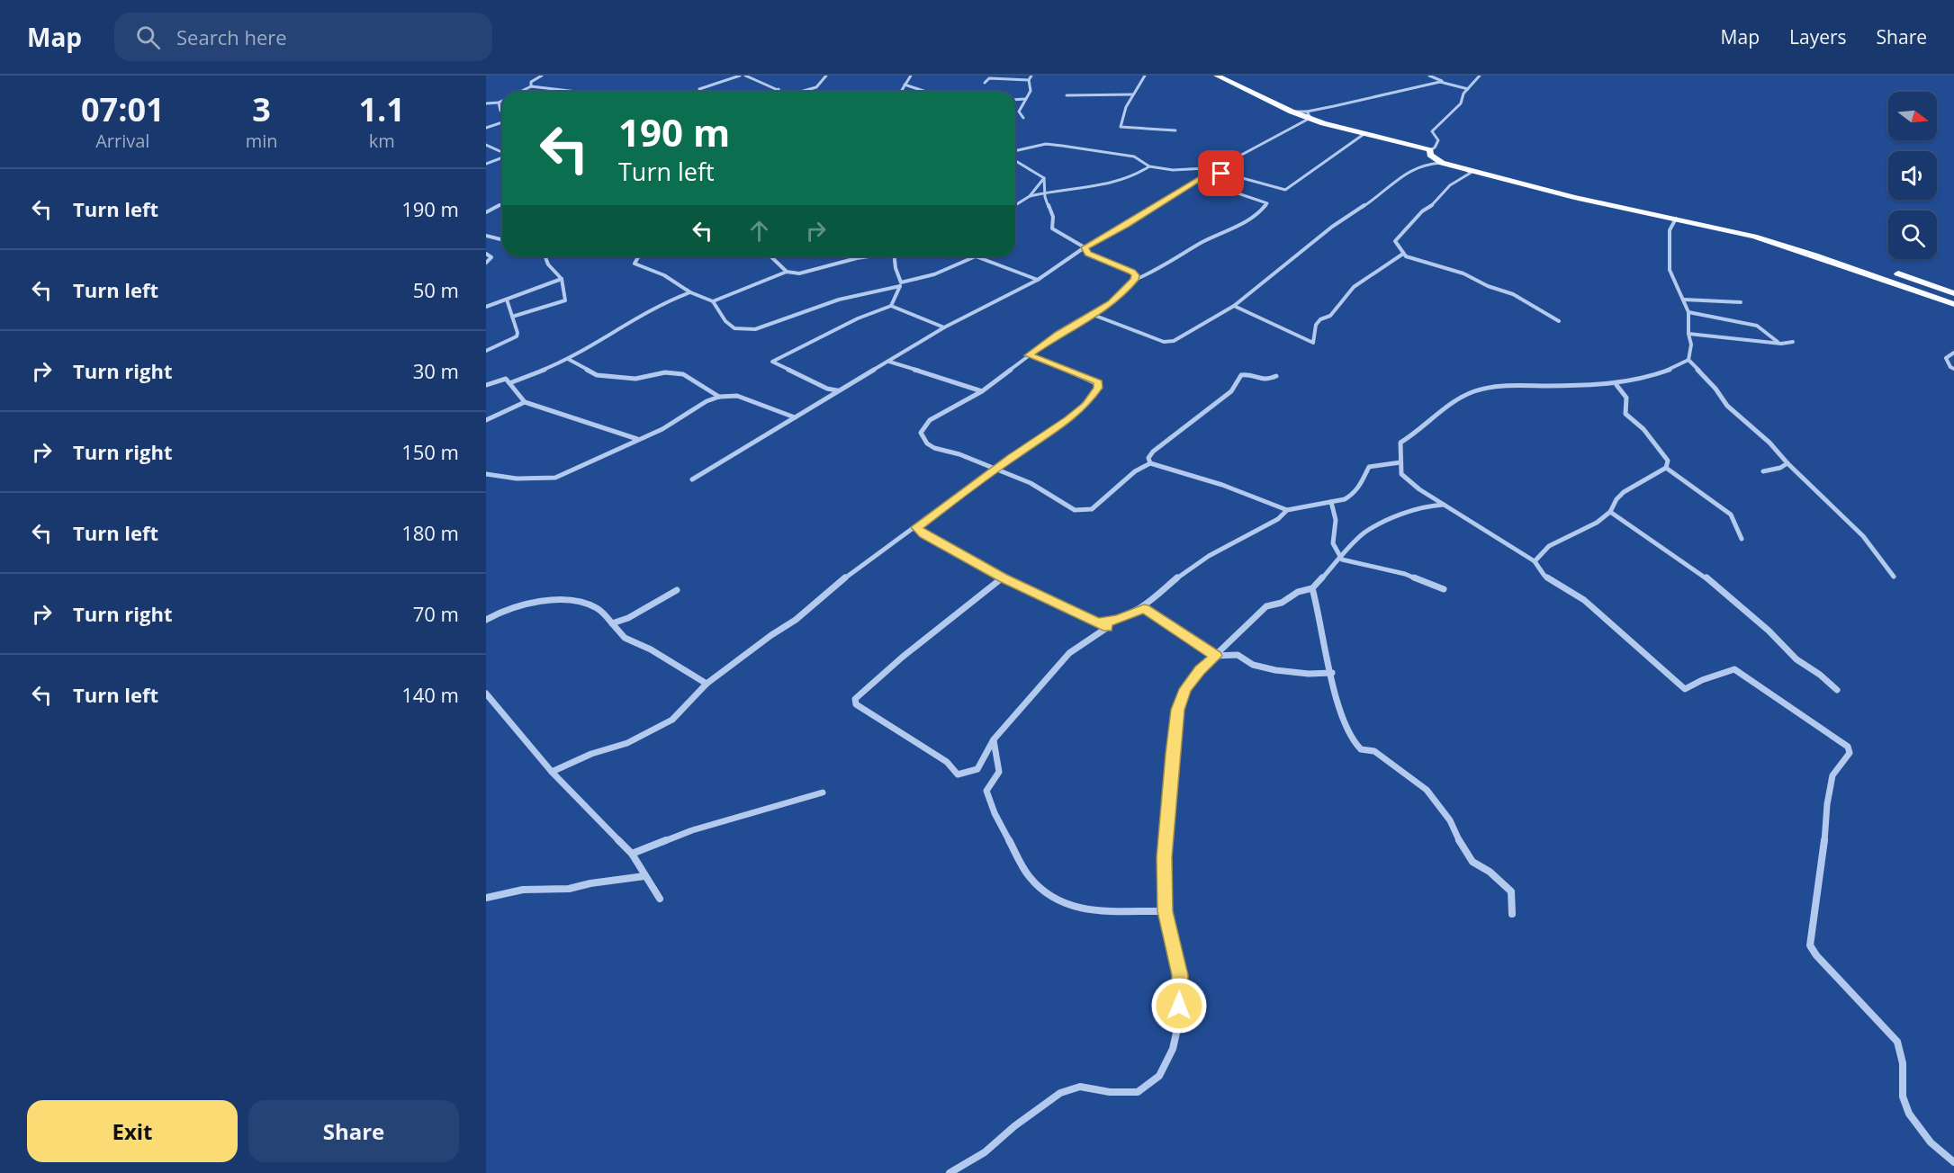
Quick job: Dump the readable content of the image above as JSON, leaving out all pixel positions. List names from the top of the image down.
{
  "north": "right",
  "page": {
    "header": "Map",
    "search": "Search here",
    "nav": ["Map", "Layers", "Share"],
    "eta": [
      "07:01",
      "Arrival",
      "3",
      "min",
      "1.1",
      "km"
    ],
    "turn": ["190 m", "Turn left"],
    "list": [
      {
        "name": "Turn left",
        "value": "190 m"
      },
      {
        "name": "Turn left",
        "value": "50 m"
      },
      {
        "name": "Turn right",
        "value": "30 m"
      },
      {
        "name": "Turn right",
        "value": "150 m"
      },
      {
        "name": "Turn left",
        "value": "180 m"
      },
      {
        "name": "Turn right",
        "value": "70 m"
      },
      {
        "name": "Turn left",
        "value": "140 m"
      }
    ],
    "buttons": ["Exit", "Share"]
  }
}
